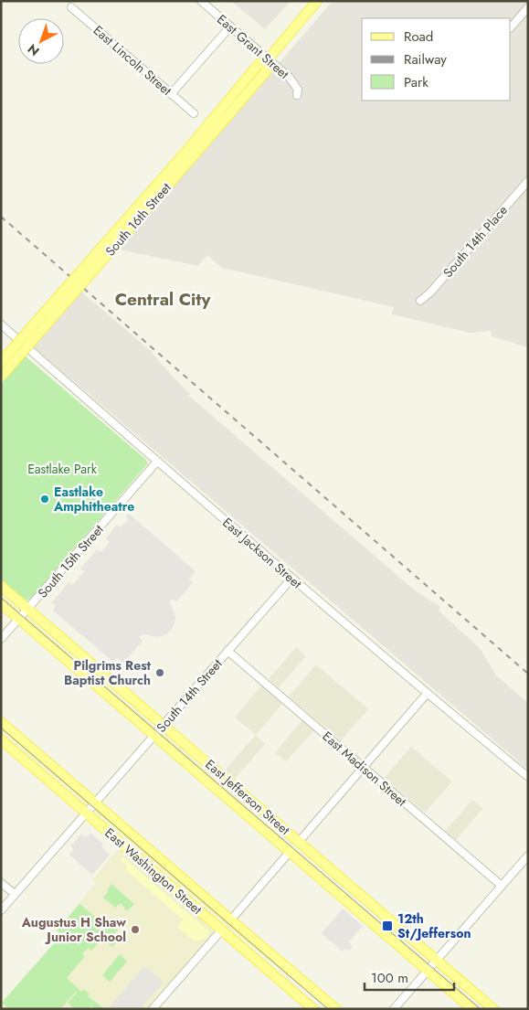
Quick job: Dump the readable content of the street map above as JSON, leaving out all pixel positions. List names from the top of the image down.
{
  "streets": {
    "main road": ["South 16th Street", "East Jefferson Street", "East Washington Street"],
    "street": [
      "East Grant Street",
      "East Lincoln Street",
      "South 14th Place",
      "East Jackson Street",
      "South 15th Street",
      "South 14th Street",
      "East Madison Street"
    ]
  },
  "crossings": [
    ["East Grant Street", "South 16th Street"],
    ["East Jackson Street", "South 15th Street"],
    ["East Jackson Street", "South 14th Street"],
    ["South 15th Street", "East Jefferson Street"],
    ["South 14th Street", "East Madison Street"],
    ["South 14th Street", "East Jefferson Street"],
    ["South 14th Street", "East Washington Street"]
  ],
  "districts": ["Central City"],
  "parks": ["Eastlake Park"],
  "places": {
    "other": ["Eastlake Amphitheatre", "Pilgrims Rest Baptist Church", "Augustus H Shaw Junior School"],
    "transit": ["12th St/Jefferson"]
  },
  "legend": ["Road", "Railway", "Park"],
  "scale_bar": "100 m",
  "north": "bottom left"
}
